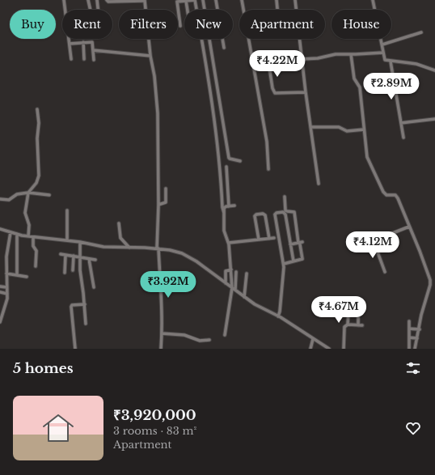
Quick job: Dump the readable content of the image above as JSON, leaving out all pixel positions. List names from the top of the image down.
{
  "page": {
    "chip": [
      "Buy",
      "Rent",
      "Filters",
      "New",
      "Apartment",
      "House"
    ],
    "price": [
      "₹4.22M",
      "₹2.89M",
      "₹4.12M",
      "₹3.92M",
      "₹4.67M"
    ],
    "heading": "5 homes",
    "list": [
      {
        "name": "₹3,920,000",
        "note": "3 rooms · 83 m² · Apartment"
      }
    ]
  }
}
